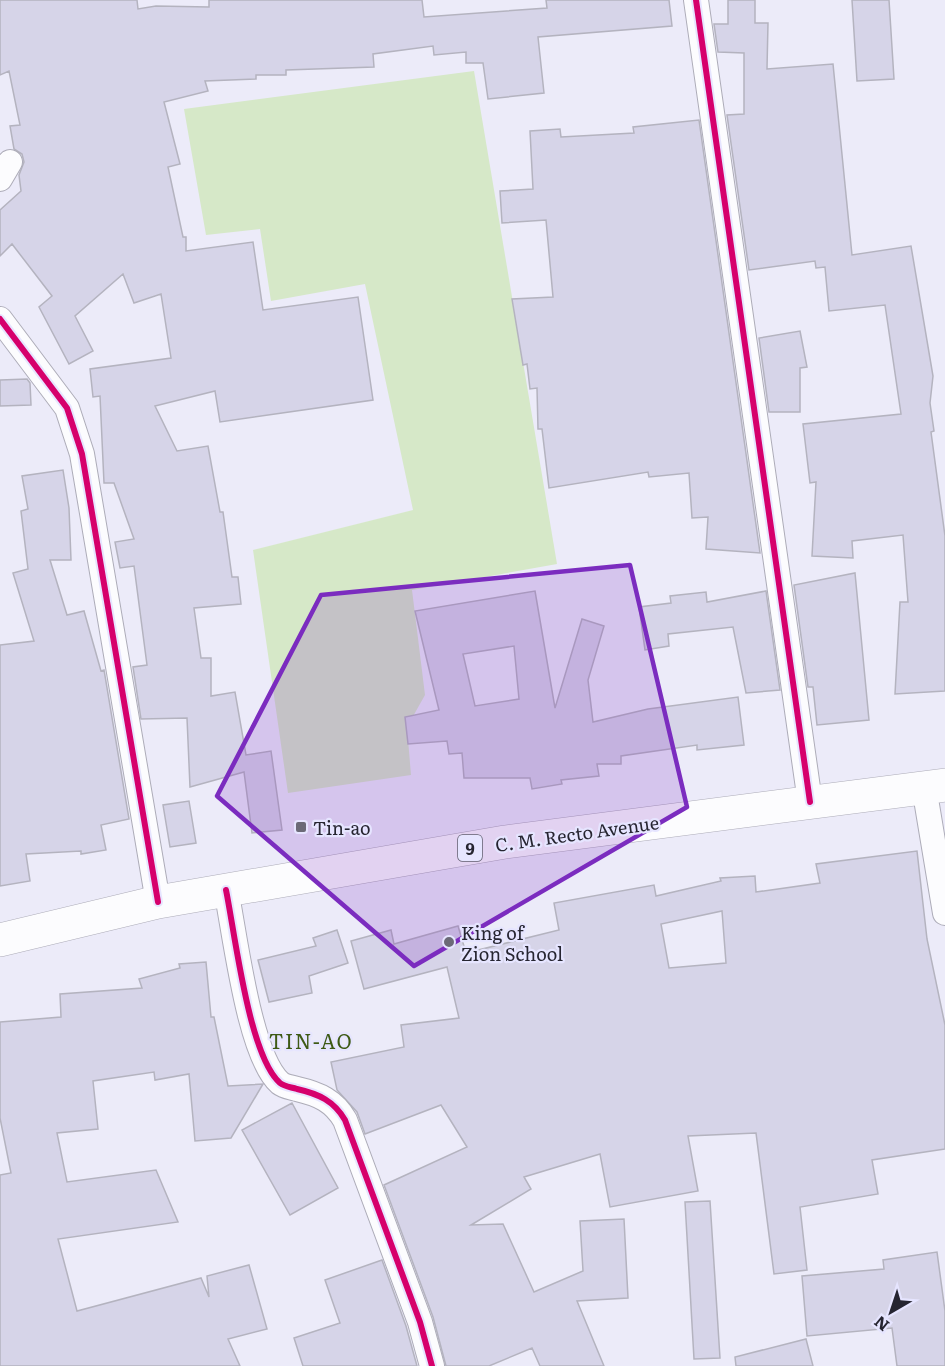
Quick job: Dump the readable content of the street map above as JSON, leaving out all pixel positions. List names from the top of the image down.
{
  "streets": {
    "highway": ["C. M. Recto Avenue", "9"]
  },
  "districts": ["TIN-AO"],
  "places": {
    "transit": ["Tin-ao"],
    "other": ["King of Zion School"]
  },
  "north": "bottom left"
}
